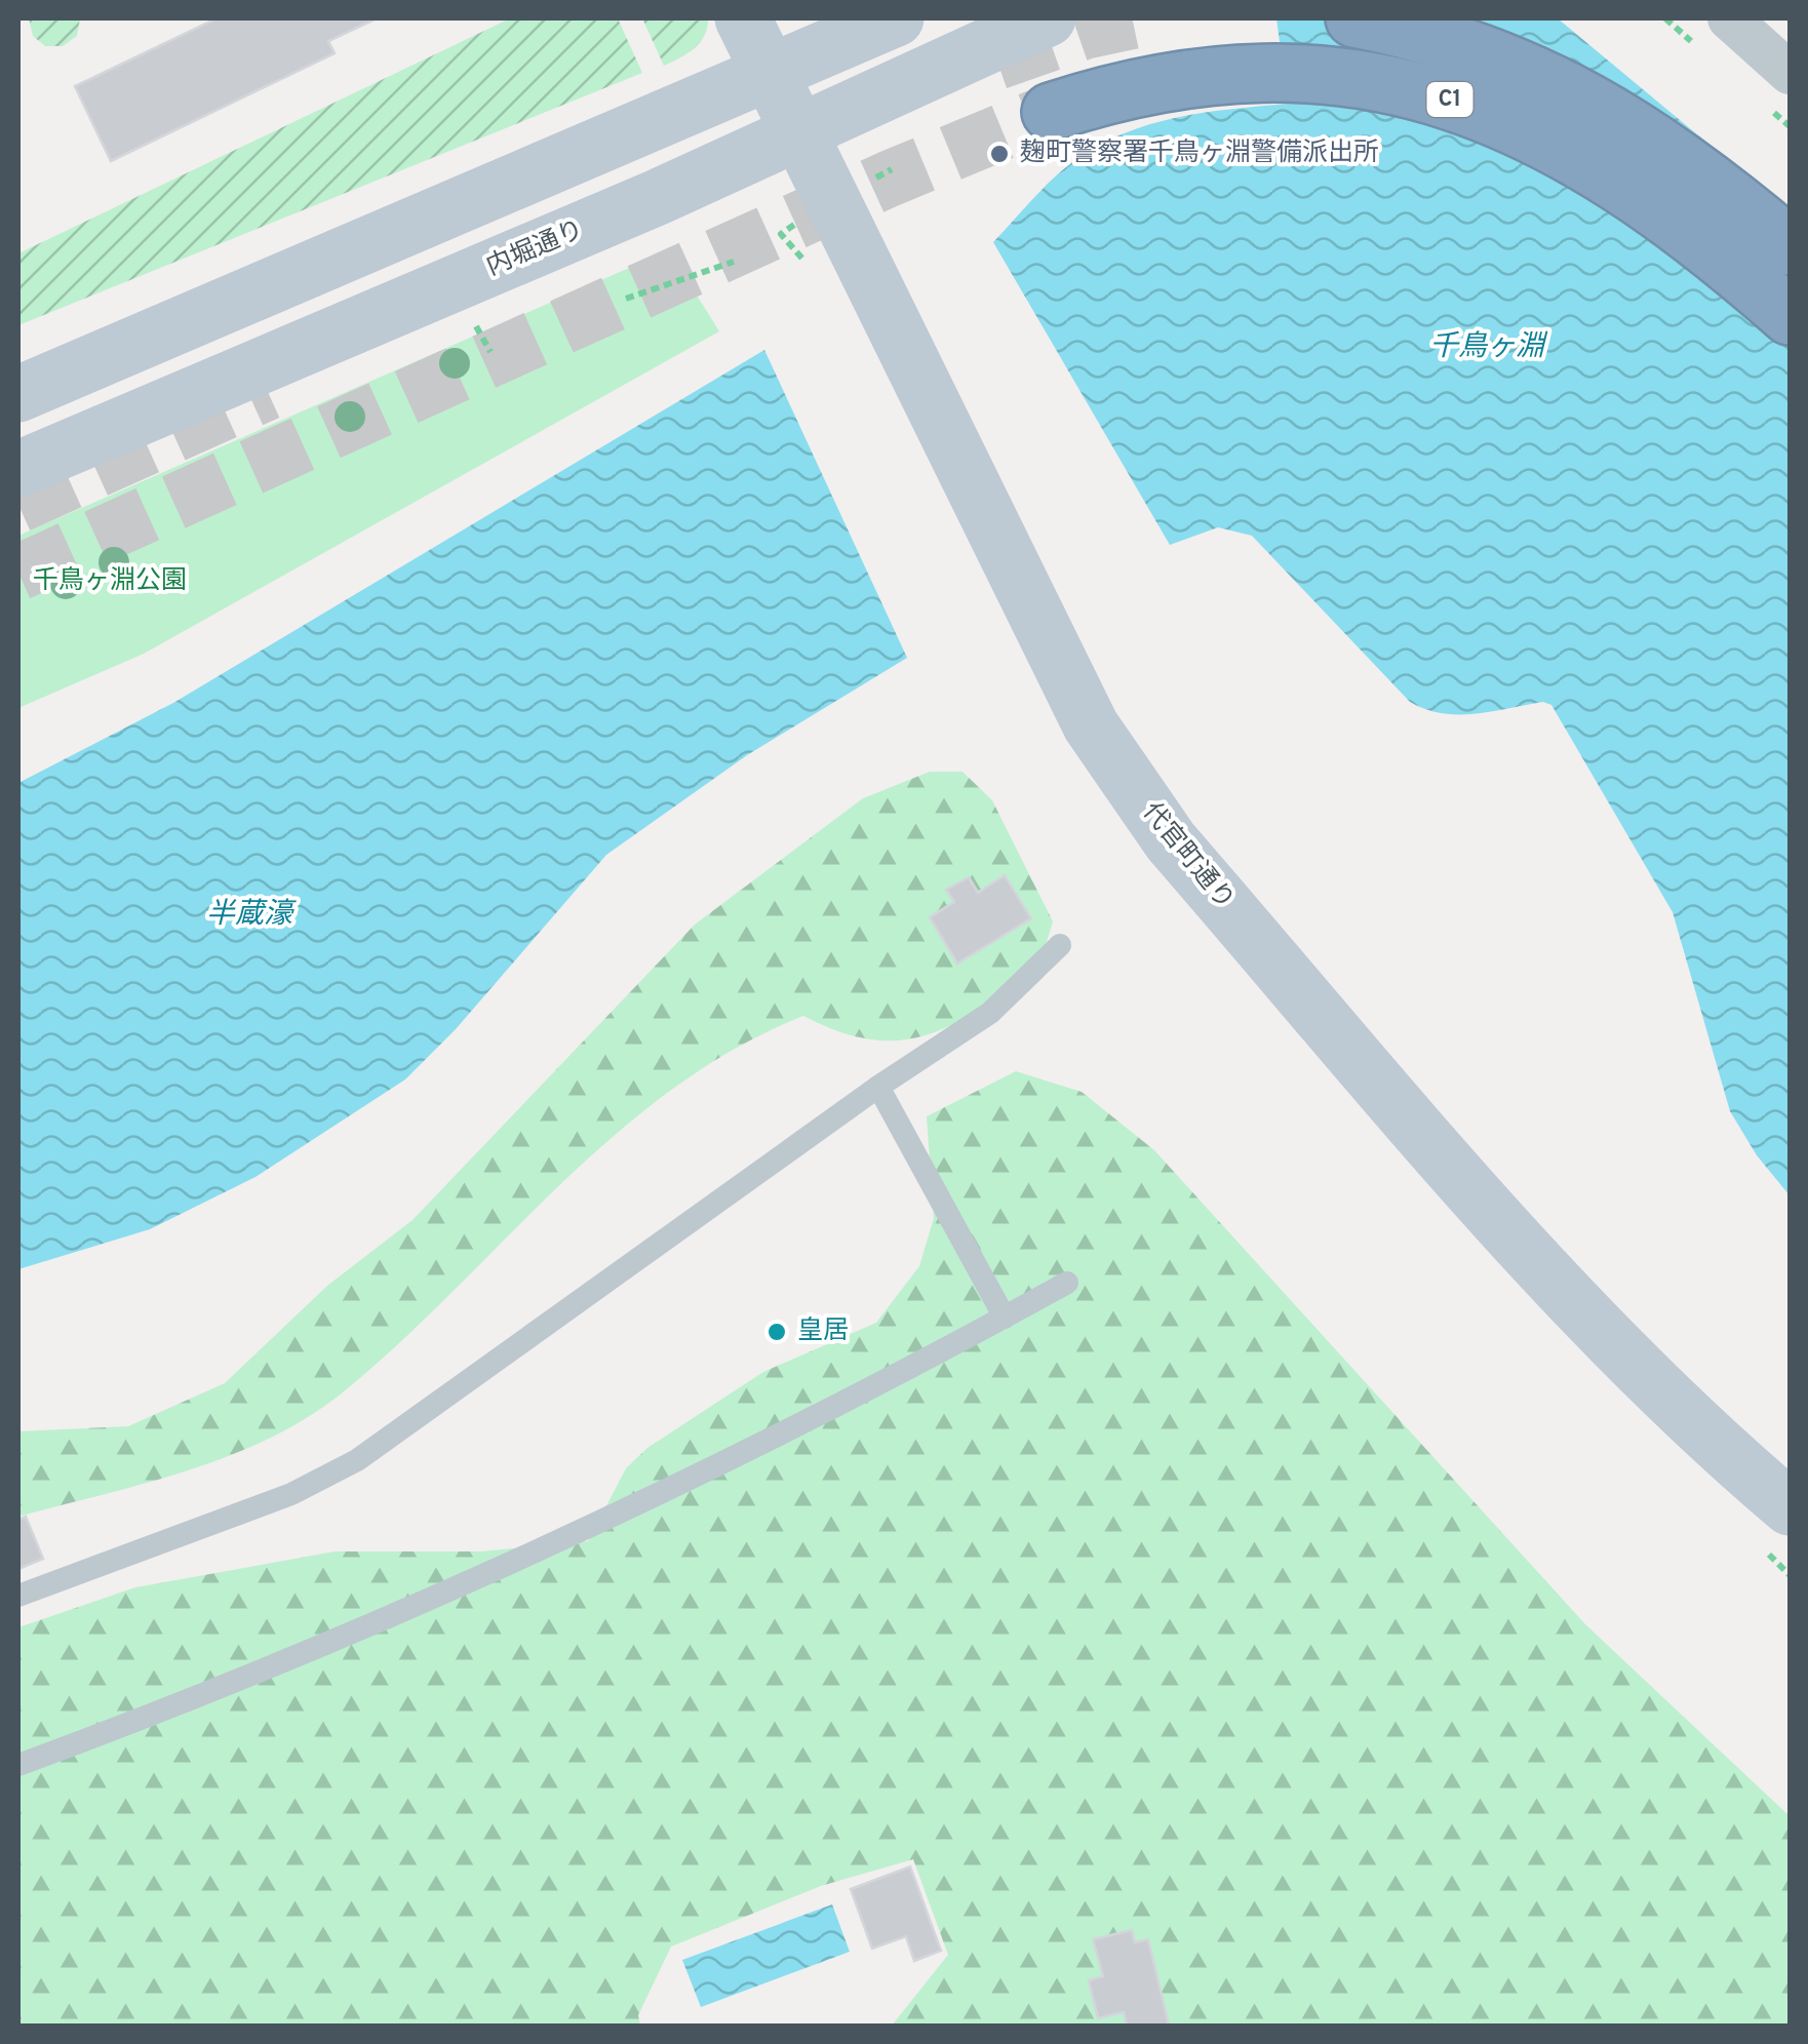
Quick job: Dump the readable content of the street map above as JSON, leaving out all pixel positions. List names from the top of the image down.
{
  "streets": {
    "highway": ["C1"],
    "main road": ["内堀通り", "代官町通り"]
  },
  "crossings": [
    ["内堀通り", "代官町通り"]
  ],
  "water": ["千鳥ヶ淵", "半蔵濠"],
  "parks": ["千鳥ヶ淵公園"],
  "places": ["麹町警察署千鳥ヶ淵警備派出所", "皇居"]
}
